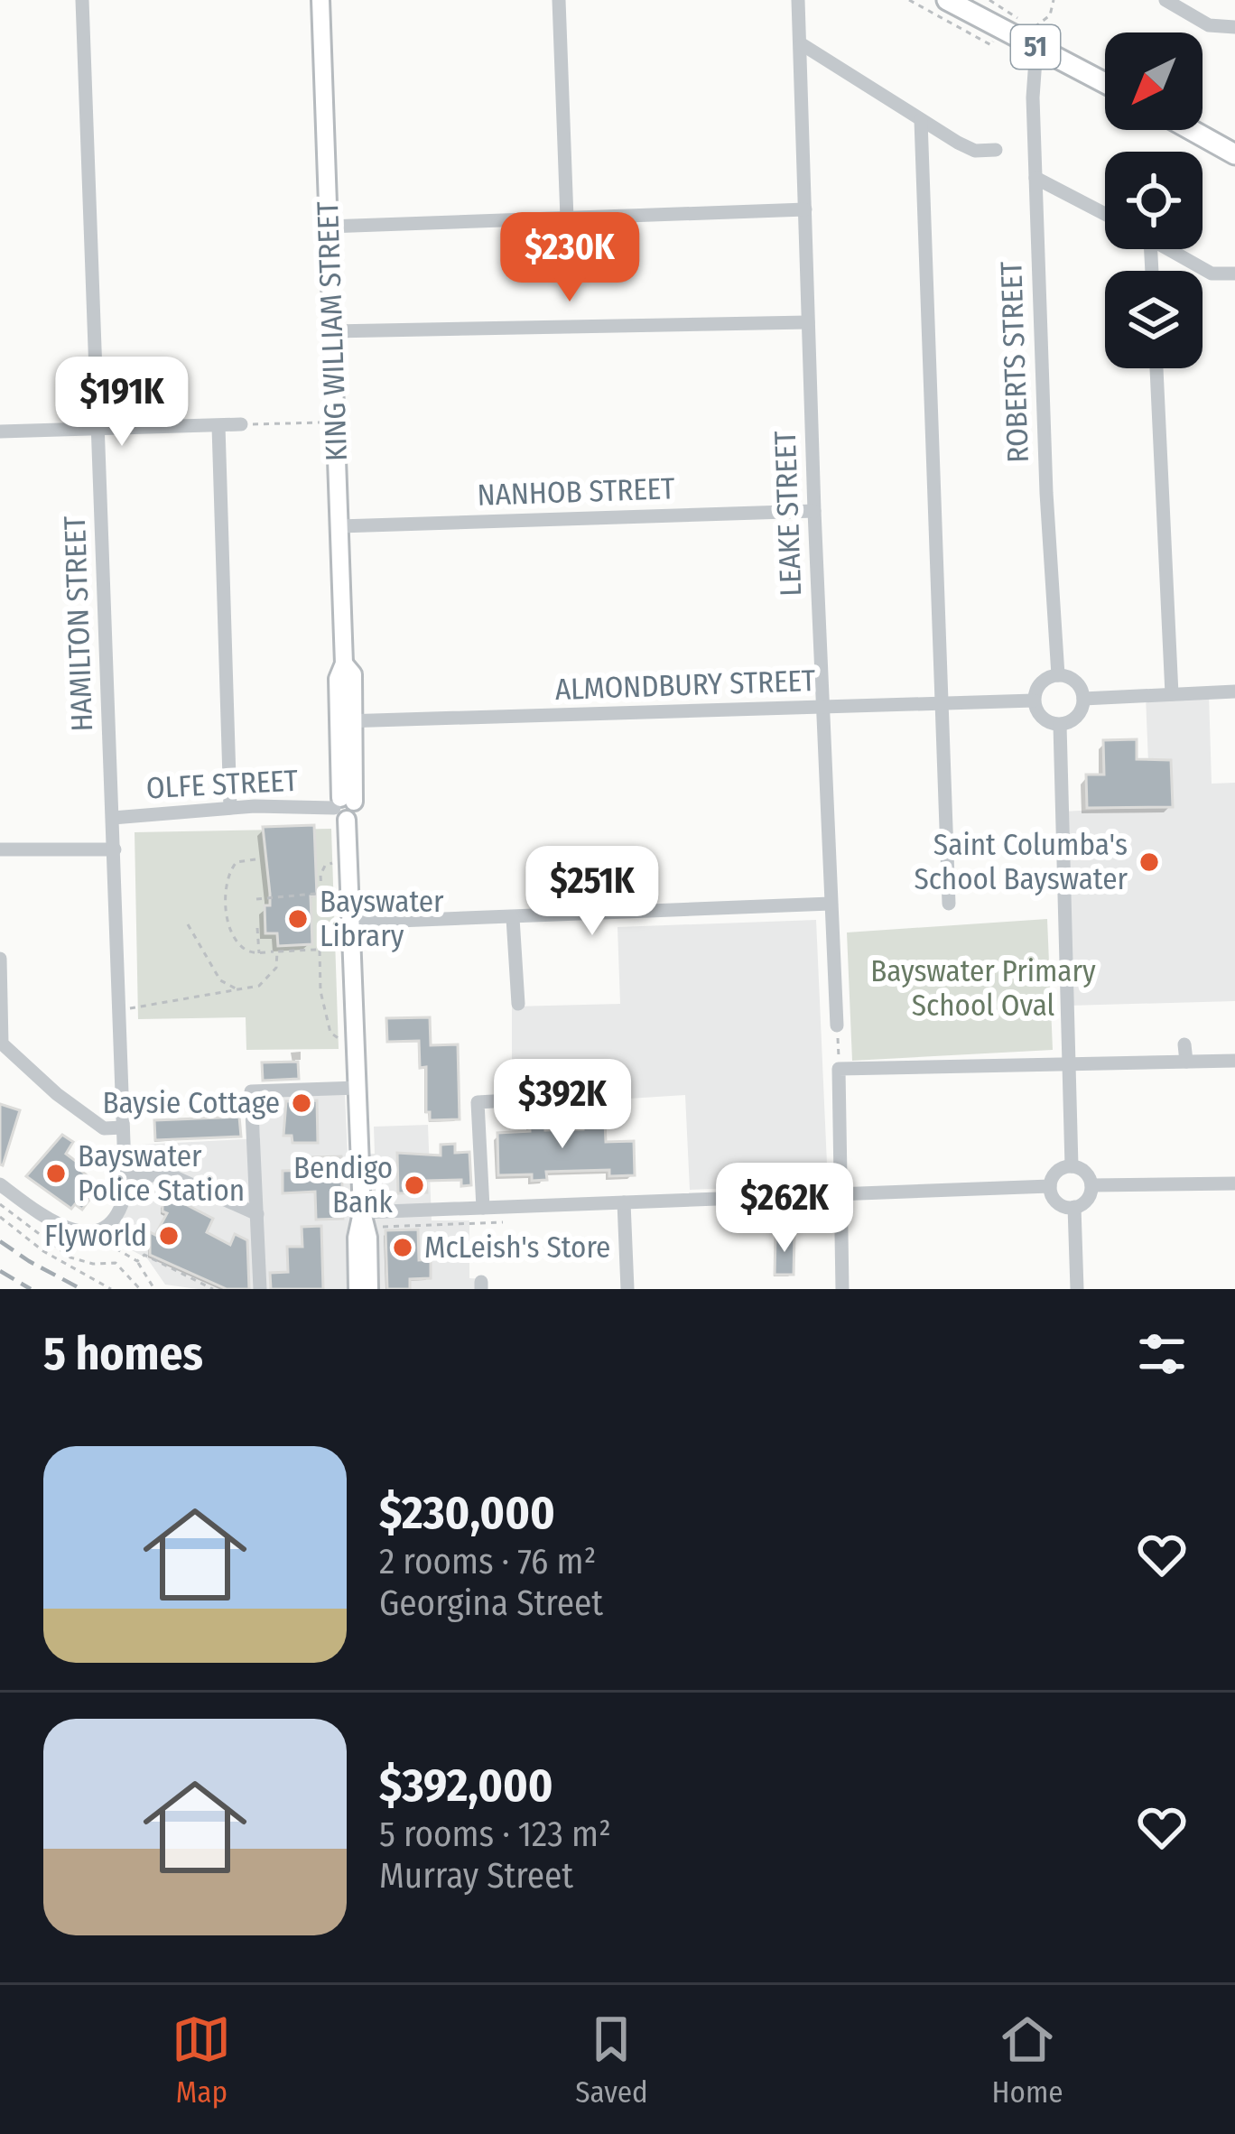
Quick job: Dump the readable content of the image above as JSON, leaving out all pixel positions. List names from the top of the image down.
{
  "streets": {
    "highway": ["51"],
    "main road": ["KING WILLIAM STREET"],
    "street": [
      "ROBERTS STREET",
      "NANHOB STREET",
      "LEAKE STREET",
      "HAMILTON STREET",
      "ALMONDBURY STREET",
      "OLFE STREET"
    ]
  },
  "crossings": [
    ["51", "ROBERTS STREET"],
    ["KING WILLIAM STREET", "NANHOB STREET"],
    ["KING WILLIAM STREET", "ALMONDBURY STREET"],
    ["KING WILLIAM STREET", "OLFE STREET"],
    ["ROBERTS STREET", "ALMONDBURY STREET"],
    ["NANHOB STREET", "LEAKE STREET"],
    ["LEAKE STREET", "ALMONDBURY STREET"],
    ["HAMILTON STREET", "OLFE STREET"]
  ],
  "parks": ["Bayswater Primary School Oval"],
  "places": [
    "Saint Columba's School Bayswater",
    "Bayswater Library",
    "Baysie Cottage",
    "Bayswater Police Station",
    "Bendigo Bank",
    "Flyworld",
    "McLeish's Store"
  ],
  "north": "bottom left",
  "page": {
    "price": [
      "$230K",
      "$191K",
      "$251K",
      "$392K",
      "$262K"
    ],
    "heading": "5 homes",
    "list": [
      {
        "name": "$230,000",
        "note": "2 rooms · 76 m² · Georgina Street"
      },
      {
        "name": "$392,000",
        "note": "5 rooms · 123 m² · Murray Street"
      }
    ],
    "tabs": ["Map", "Saved", "Home"]
  }
}
